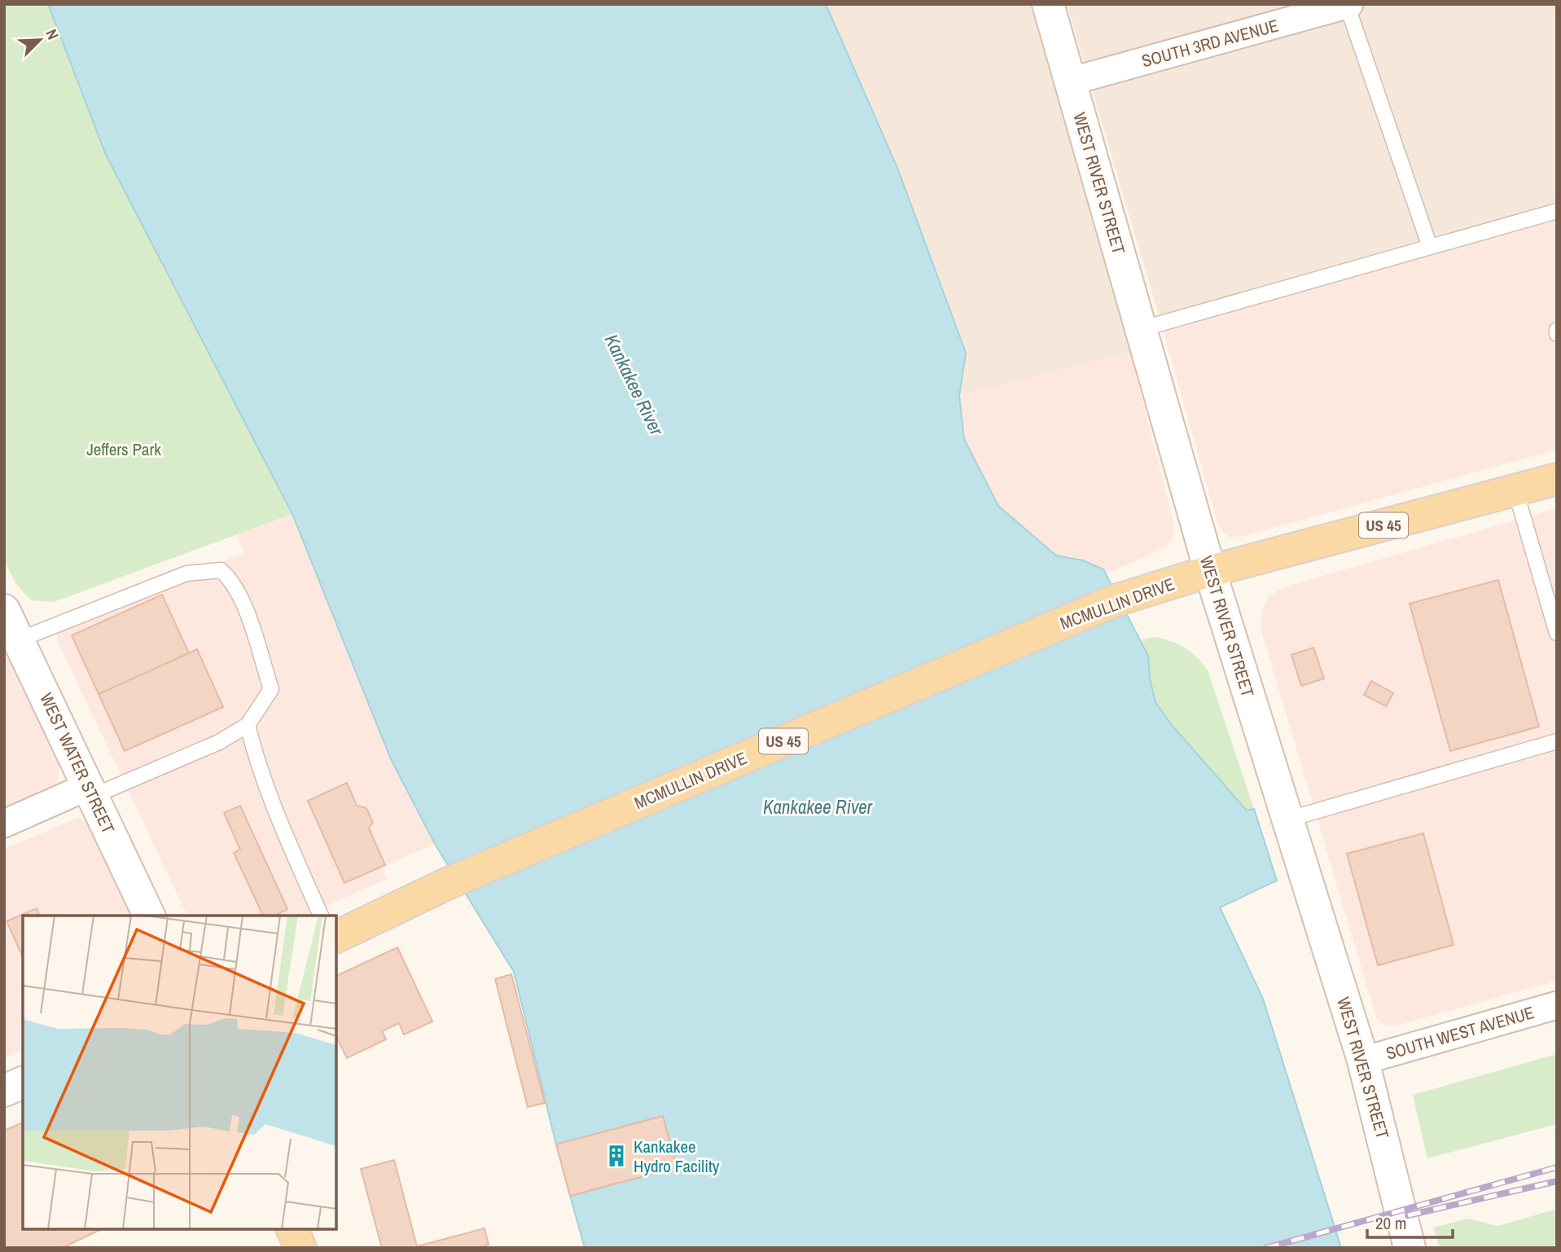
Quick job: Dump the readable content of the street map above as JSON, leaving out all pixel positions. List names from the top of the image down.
{
  "streets": {
    "main road": [
      "WEST RIVER STREET",
      "US 45",
      "MCMULLIN DRIVE",
      "WEST WATER STREET"
    ],
    "street": ["SOUTH 3RD AVENUE", "SOUTH WEST AVENUE"]
  },
  "crossings": [
    ["SOUTH 3RD AVENUE", "WEST RIVER STREET"],
    ["WEST RIVER STREET", "US 45"],
    ["WEST RIVER STREET", "MCMULLIN DRIVE"],
    ["WEST RIVER STREET", "SOUTH WEST AVENUE"],
    ["US 45", "MCMULLIN DRIVE"]
  ],
  "water": ["Kankakee River"],
  "parks": ["Jeffers Park"],
  "places": {
    "building": ["Kankakee Hydro Facility"]
  },
  "scale_bar": "20 m",
  "north": "top right"
}
